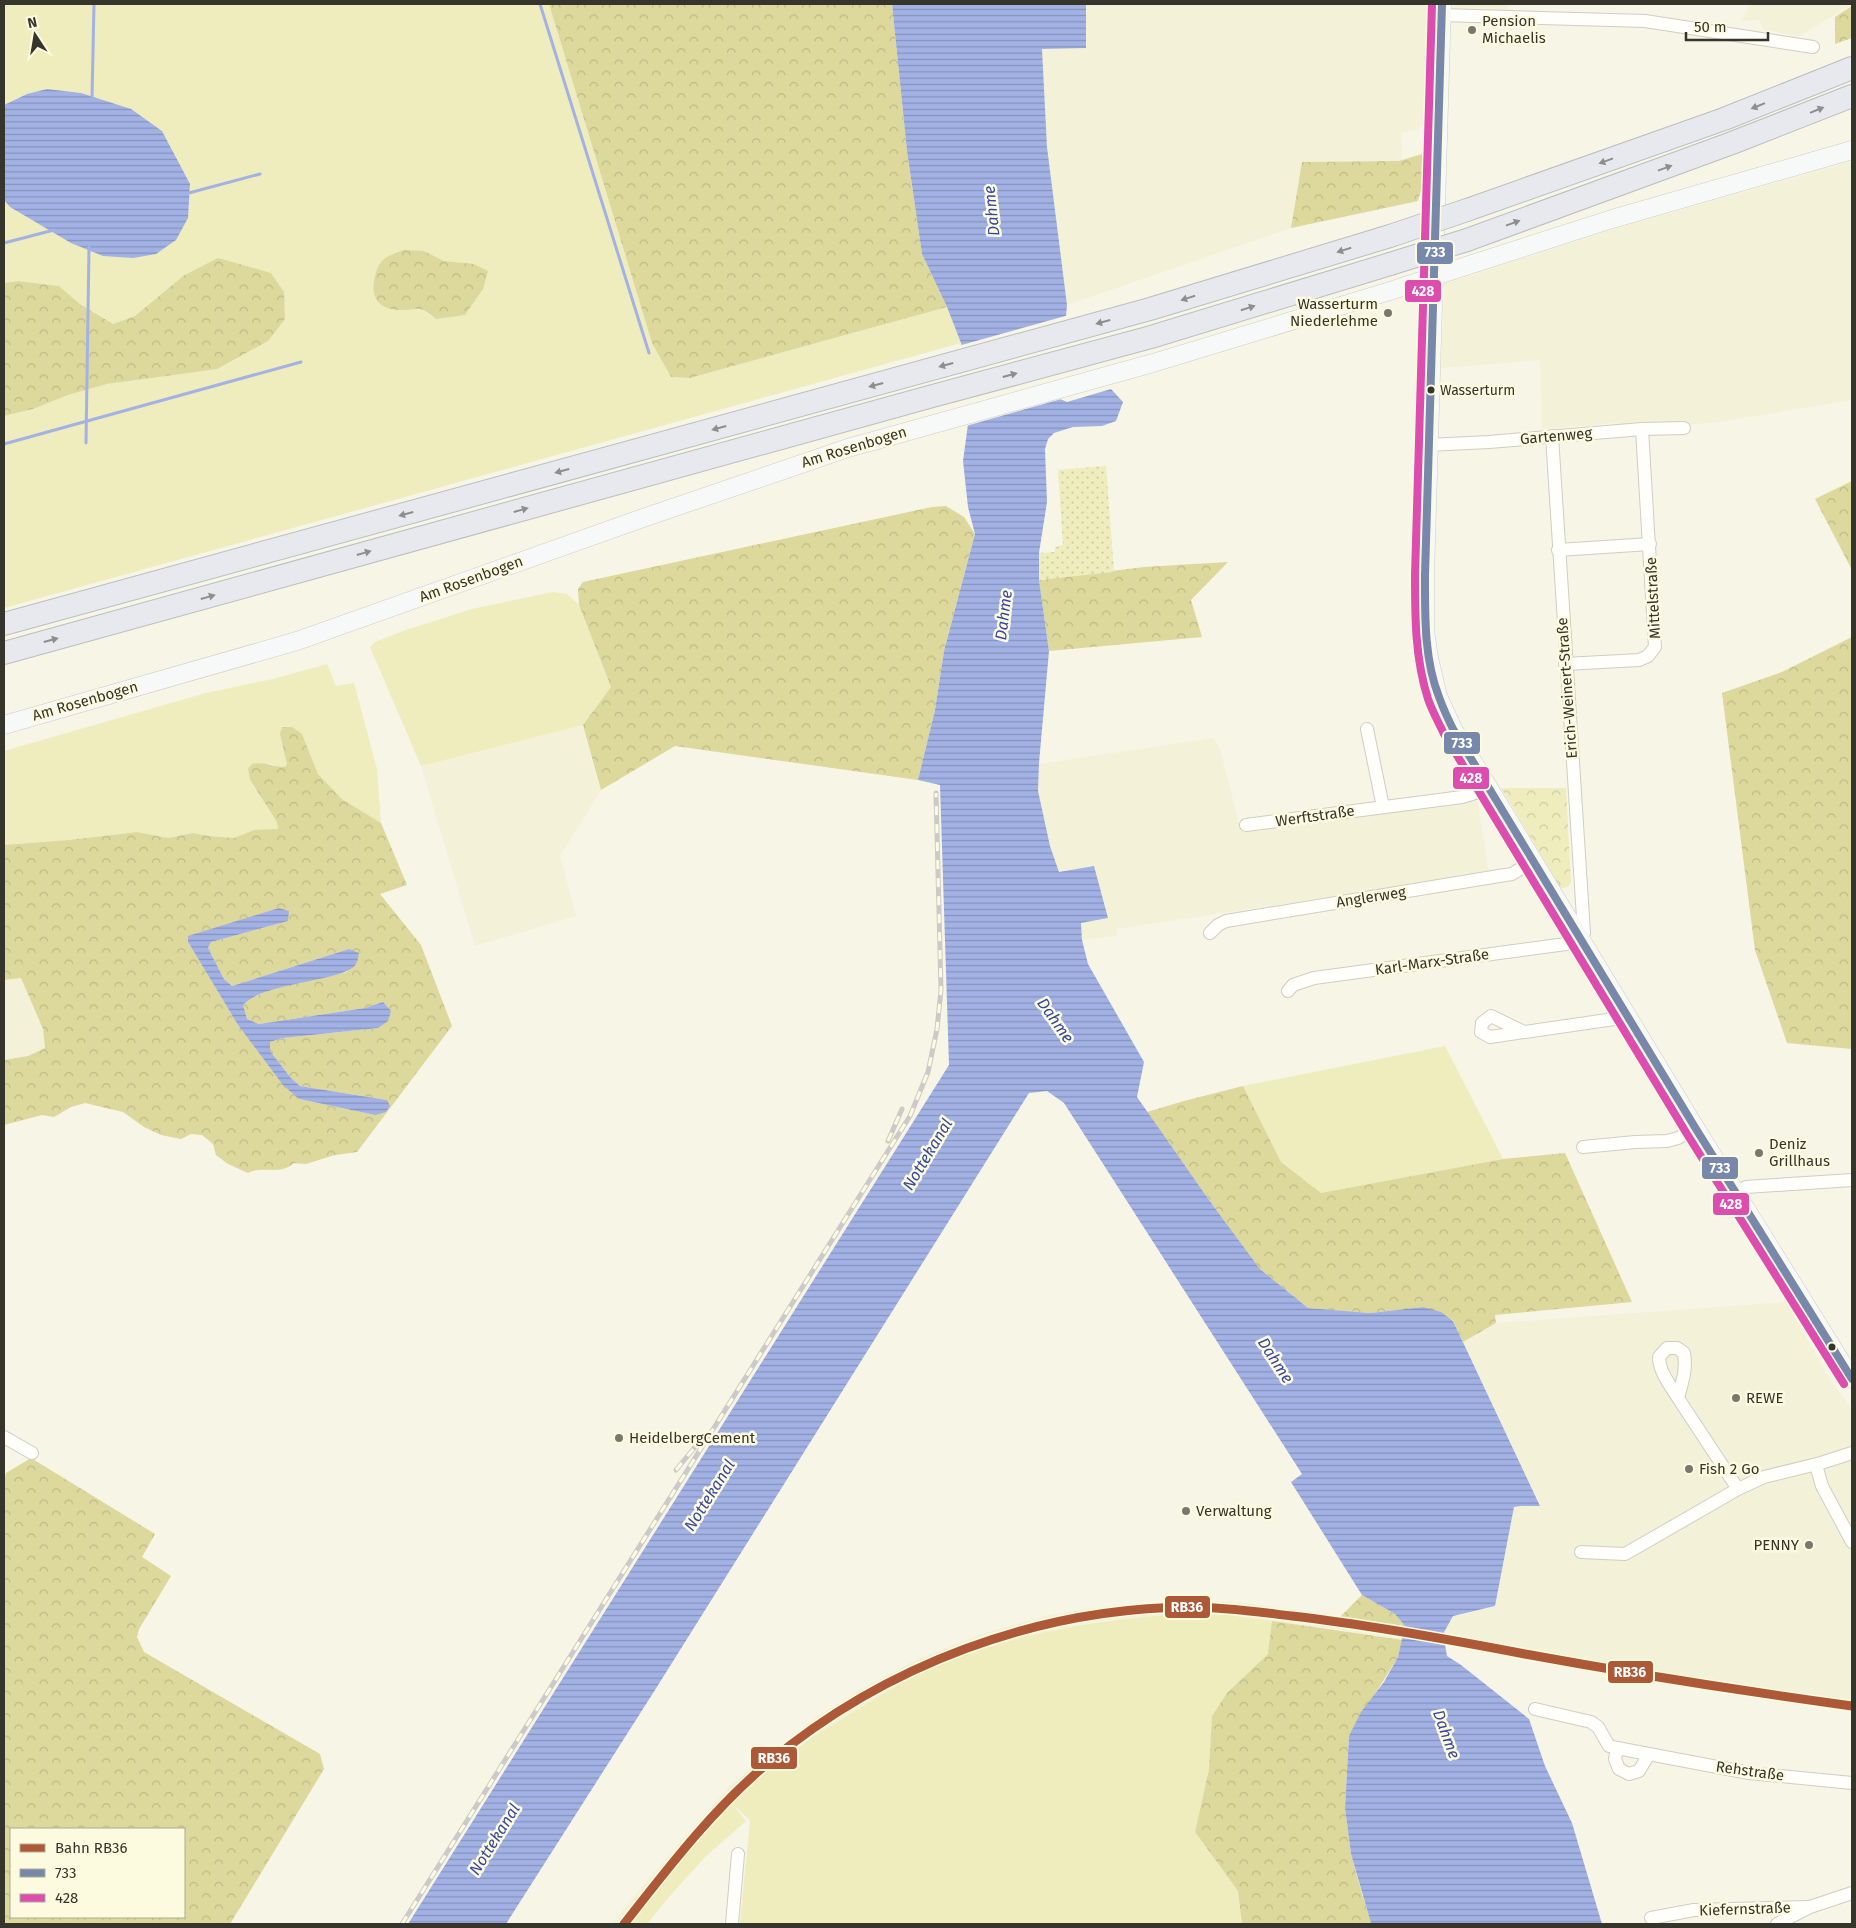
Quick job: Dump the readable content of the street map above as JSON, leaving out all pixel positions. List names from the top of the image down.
{
  "streets": {
    "main road": ["Am Rosenbogen"],
    "street": [
      "Gartenweg",
      "Mittelstraße",
      "Erich-Weinert-Straße",
      "Werftstraße",
      "Anglerweg",
      "Karl-Marx-Straße",
      "Rehstraße",
      "Kiefernstraße"
    ]
  },
  "crossings": [
    ["Gartenweg", "Mittelstraße"],
    ["Gartenweg", "Erich-Weinert-Straße"],
    ["Mittelstraße", "Erich-Weinert-Straße"],
    ["Erich-Weinert-Straße", "Karl-Marx-Straße"]
  ],
  "water": ["Dahme", "Nottekanal"],
  "places": [
    "Pension Michaelis",
    "Wasserturm Niederlehme",
    "Wasserturm",
    "Deniz Grillhaus",
    "REWE",
    "HeidelbergCement",
    "Fish 2 Go",
    "Verwaltung",
    "PENNY"
  ],
  "lines": ["transit line 733", "transit line 428", "rail line RB36"],
  "legend": ["Bahn RB36", "733", "428"],
  "scale_bar": "50 m",
  "north": "top"
}
